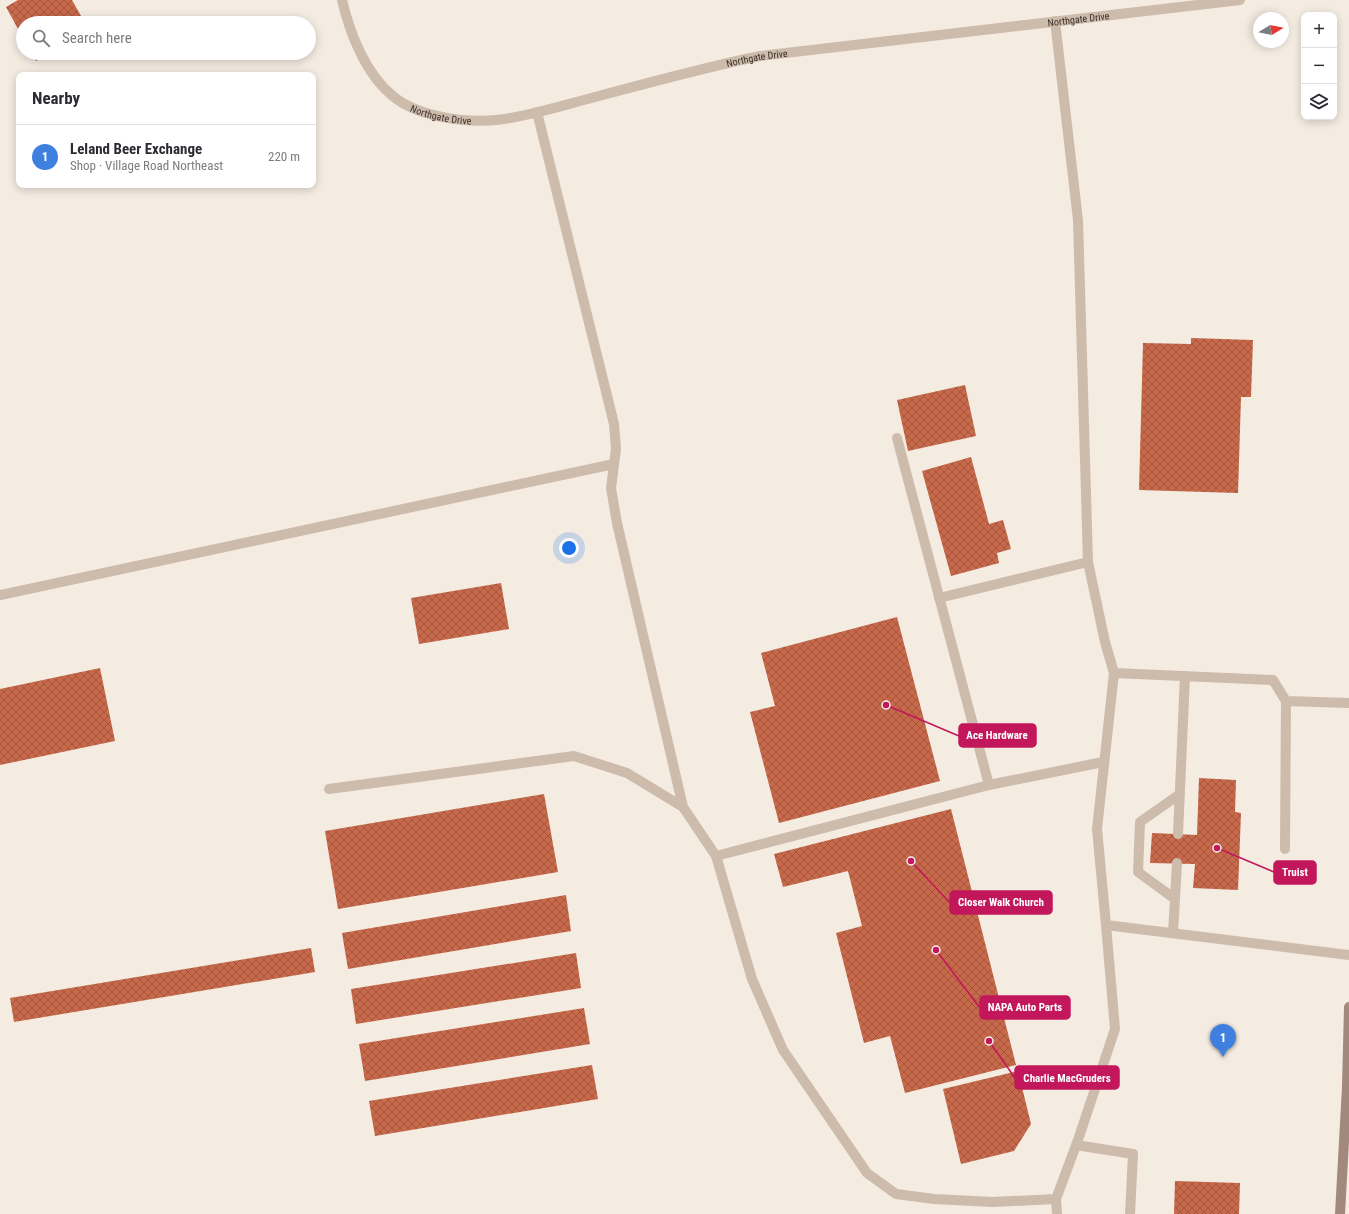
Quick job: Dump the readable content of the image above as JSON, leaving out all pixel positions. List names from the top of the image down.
{
  "streets": {
    "street": ["Northgate Drive"]
  },
  "places": [
    "Ace Hardware",
    "Truist",
    "Closer Walk Church",
    "NAPA Auto Parts",
    "Charlie MacGruders"
  ],
  "north": "right",
  "page": {
    "map_buttons": ["+", "−"],
    "search": "Search here",
    "heading": "Nearby",
    "list": [
      {
        "mark": "1",
        "name": "Leland Beer Exchange",
        "note": "Shop · Village Road Northeast",
        "value": "220 m"
      }
    ],
    "pins": "1"
  }
}
